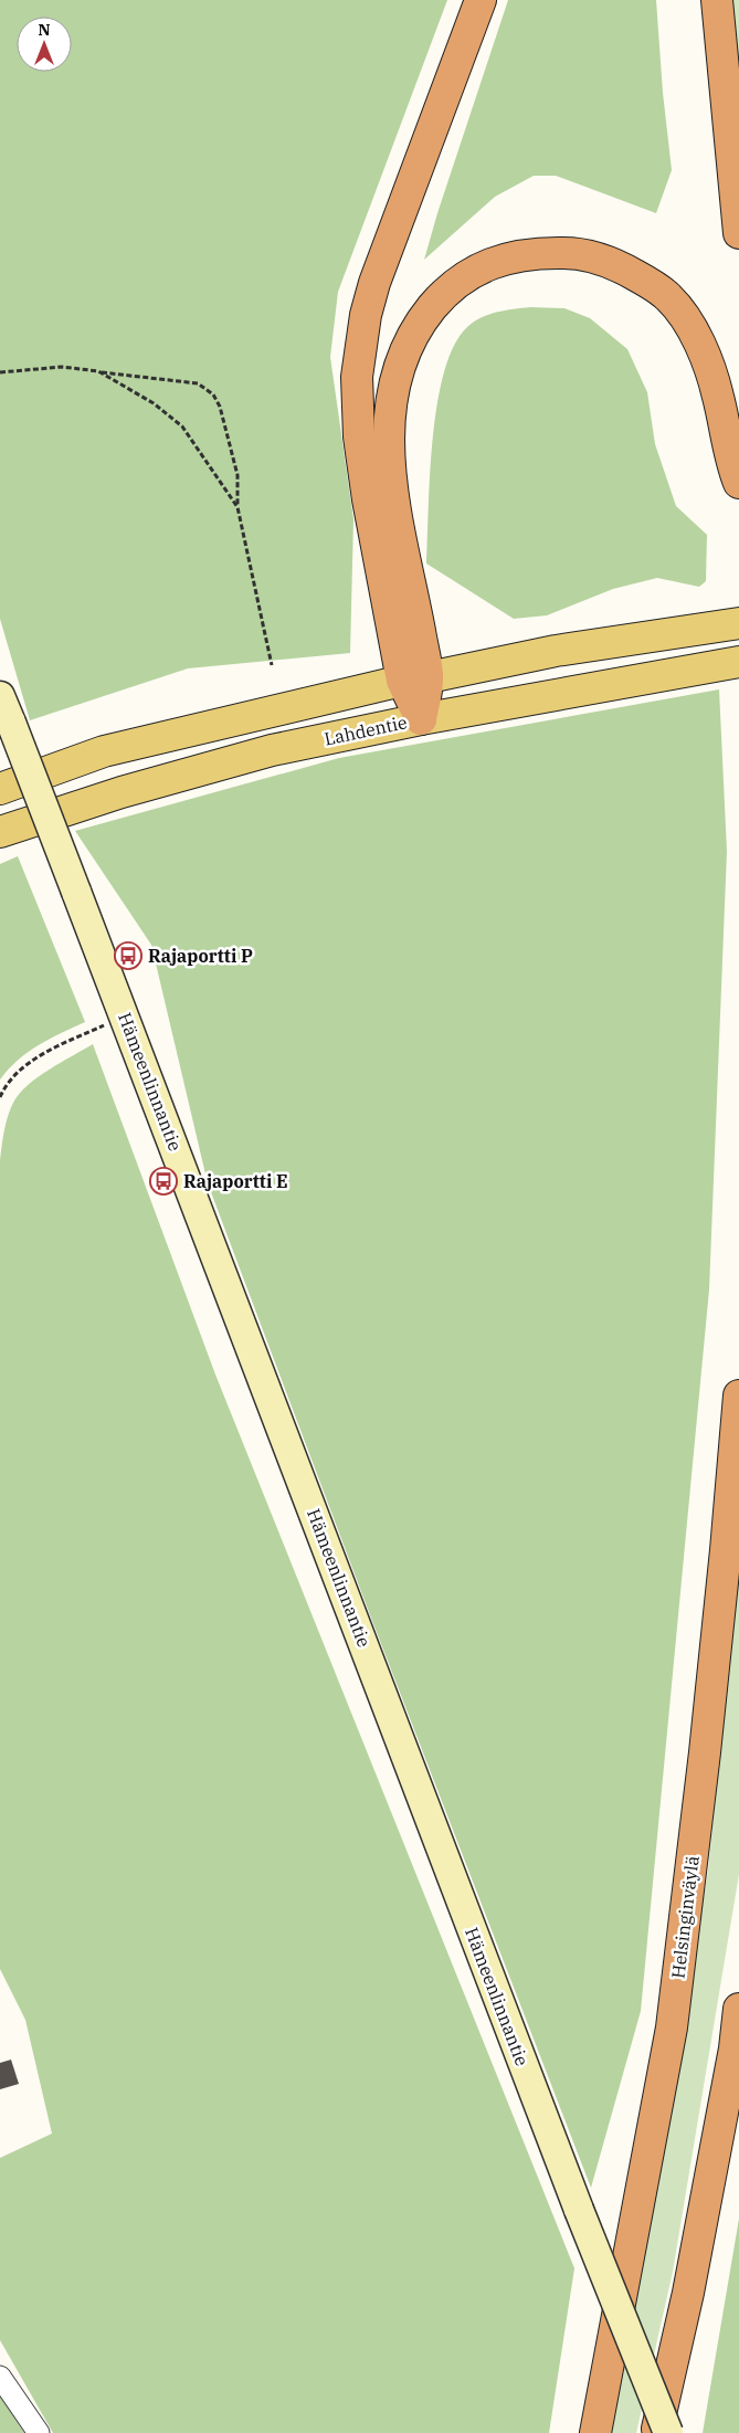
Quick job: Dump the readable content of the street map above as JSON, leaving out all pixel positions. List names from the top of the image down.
{
  "streets": {
    "highway": ["Helsinginväylä"],
    "main road": ["Lahdentie", "Hämeenlinnantie"]
  },
  "places": {
    "bus stop": ["Rajaportti P", "Rajaportti E"]
  },
  "north": "top"
}
